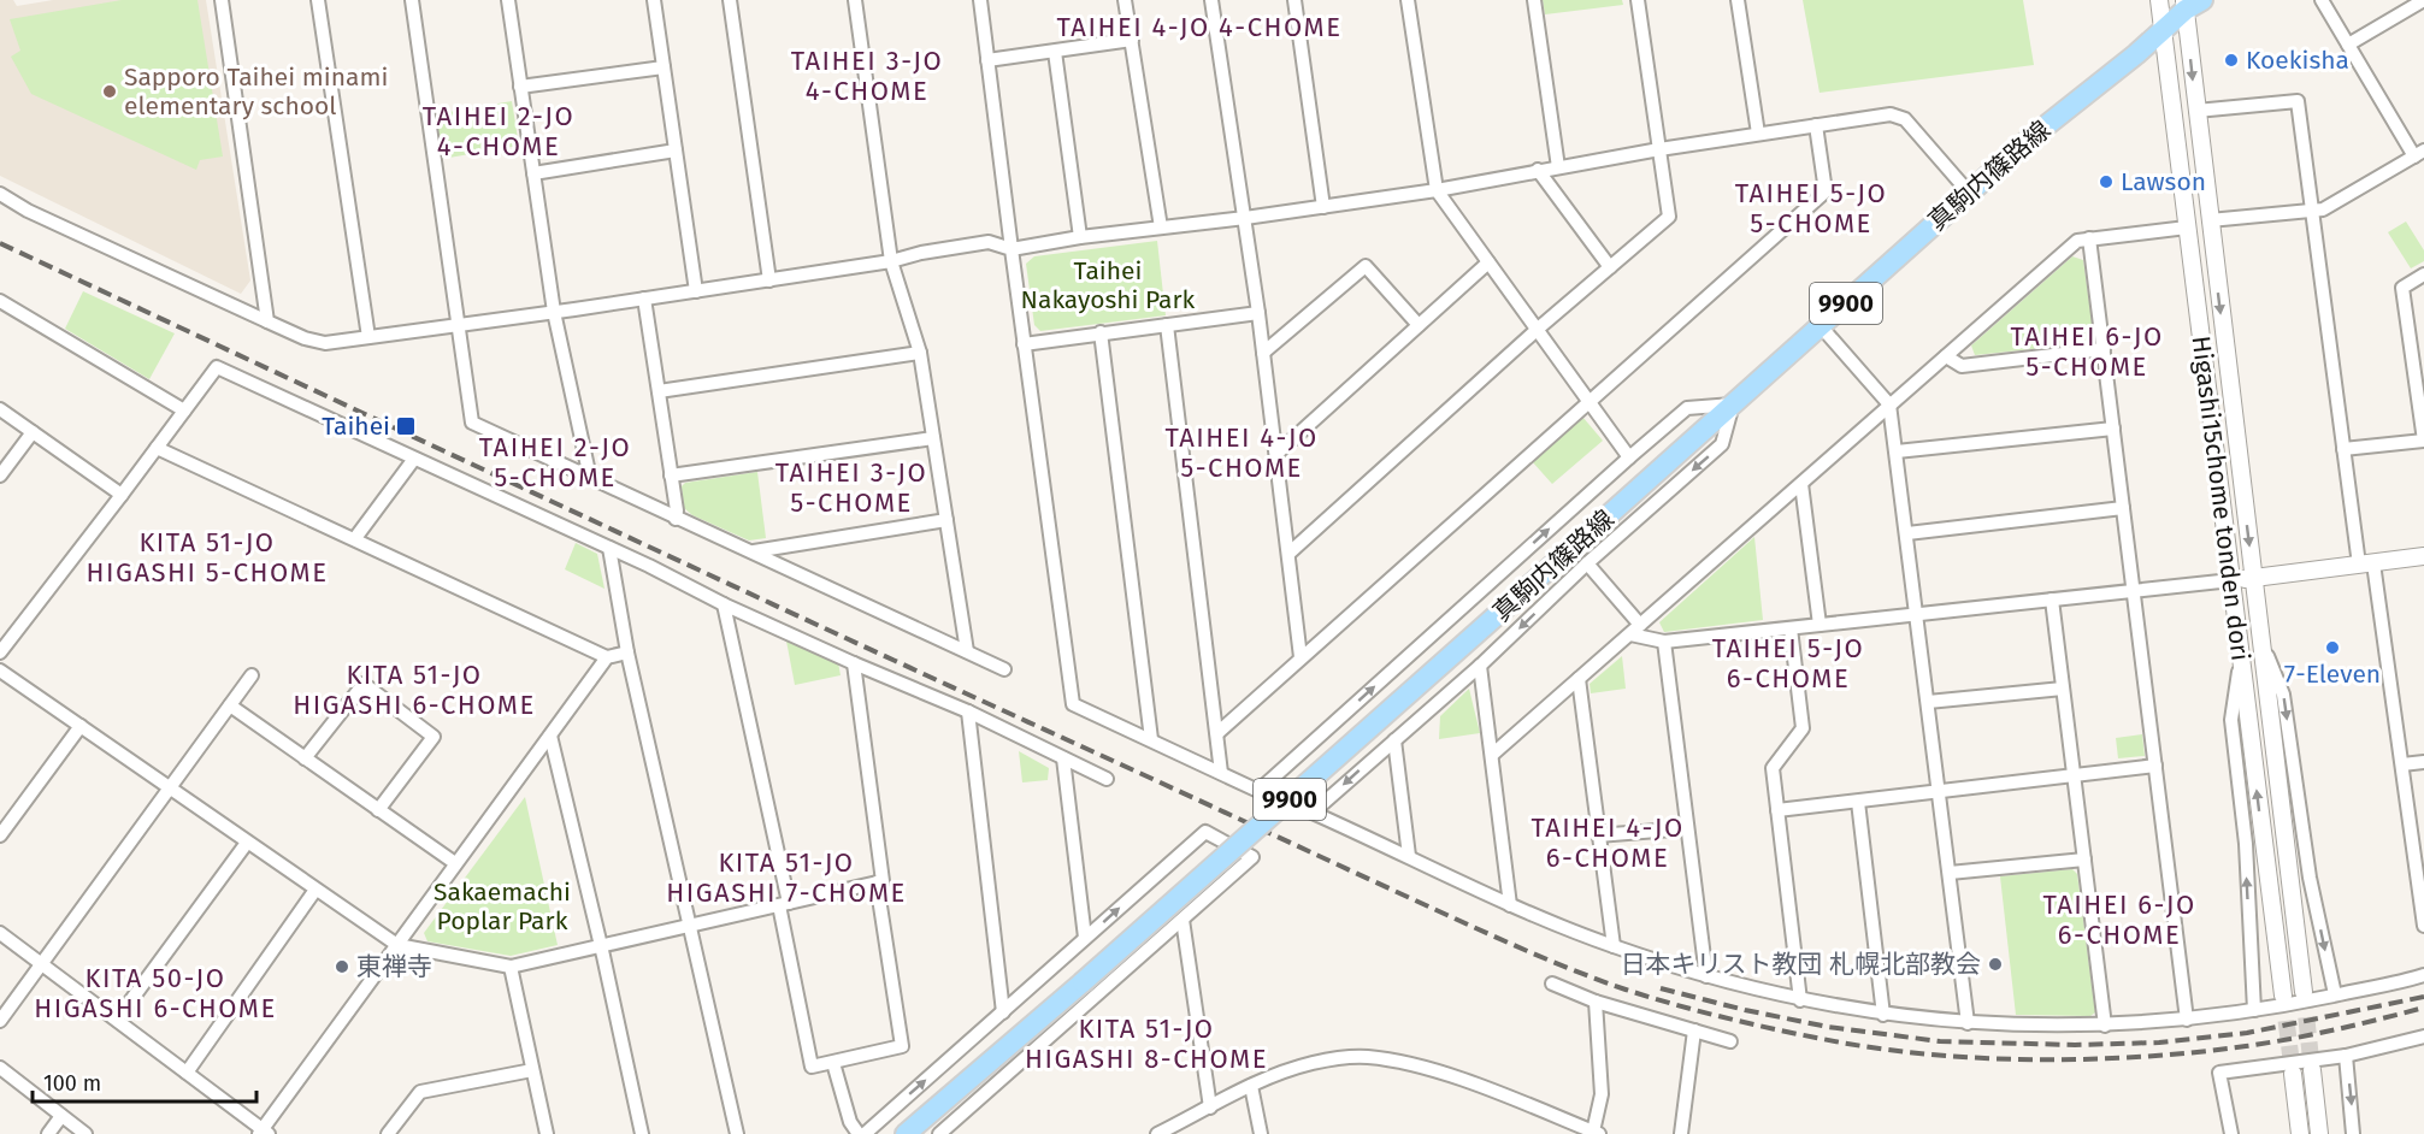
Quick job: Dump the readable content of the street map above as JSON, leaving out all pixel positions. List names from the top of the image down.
{
  "streets": {
    "main road": ["真駒内篠路線", "9900"],
    "street": ["Higashi15chome tonden dori"]
  },
  "crossings": [
    ["真駒内篠路線", "Higashi15chome tonden dori"]
  ],
  "districts": [
    "TAIHEI 4-JO 4-CHOME",
    "TAIHEI 3-JO 4-CHOME",
    "TAIHEI 2-JO 4-CHOME",
    "TAIHEI 5-JO 5-CHOME",
    "TAIHEI 6-JO 5-CHOME",
    "TAIHEI 4-JO 5-CHOME",
    "TAIHEI 2-JO 5-CHOME",
    "TAIHEI 3-JO 5-CHOME",
    "KITA 51-JO HIGASHI 5-CHOME",
    "TAIHEI 5-JO 6-CHOME",
    "KITA 51-JO HIGASHI 6-CHOME",
    "TAIHEI 4-JO 6-CHOME",
    "KITA 51-JO HIGASHI 7-CHOME",
    "TAIHEI 6-JO 6-CHOME",
    "KITA 50-JO HIGASHI 6-CHOME",
    "KITA 51-JO HIGASHI 8-CHOME"
  ],
  "parks": ["Taihei Nakayoshi Park", "Sakaemachi Poplar Park"],
  "places": {
    "other": [
      "Koekisha",
      "Sapporo Taihei minami elementary school",
      "Lawson",
      "7-Eleven",
      "日本キリスト教団 札幌北部教会",
      "東禅寺"
    ],
    "transit": ["Taihei"]
  },
  "scale_bar": "100 m"
}
